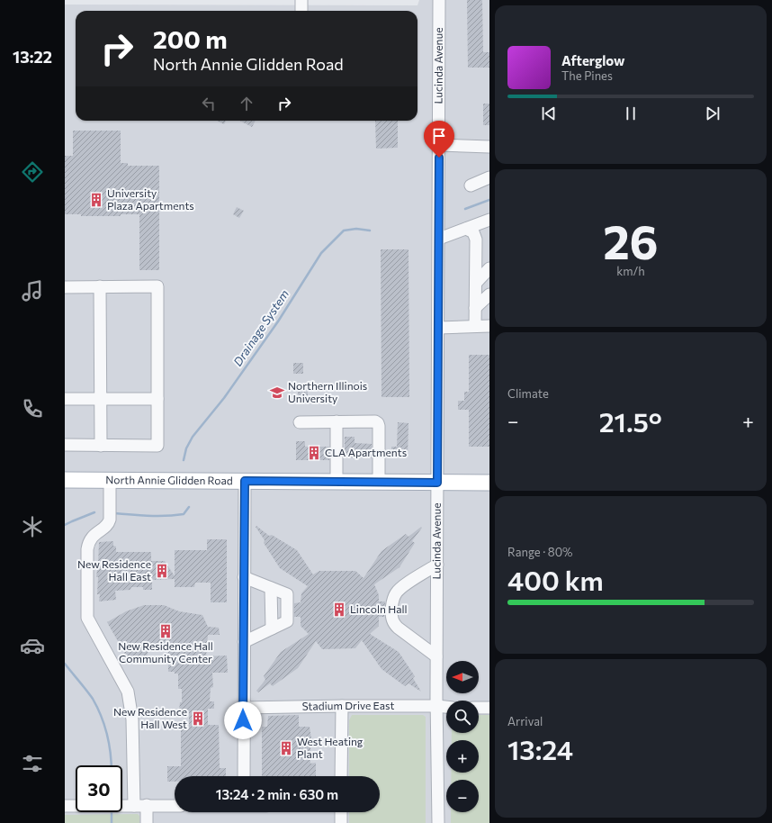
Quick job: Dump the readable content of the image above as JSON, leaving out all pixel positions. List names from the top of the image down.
{
  "streets": {
    "main road": ["North Annie Glidden Road"],
    "street": ["Lucinda Avenue", "Stadium Drive East"]
  },
  "crossings": [
    ["Lucinda Avenue", "North Annie Glidden Road"],
    ["Lucinda Avenue", "Stadium Drive East"]
  ],
  "water": ["Drainage System"],
  "places": {
    "building": [
      "University Plaza Apartments",
      "CLA Apartments",
      "New Residence Hall East",
      "Lincoln Hall",
      "New Residence Hall Community Center",
      "New Residence Hall West",
      "West Heating Plant"
    ],
    "school or university": ["Northern Illinois University"]
  },
  "north": "left",
  "page": {
    "tabs": "13:22",
    "turn": ["200 m", "North Annie Glidden Road"],
    "song": ["Afterglow", "The Pines"],
    "tile": [
      ["26", "km/h"],
      "Climate",
      ["Range · 80%", "400 km"],
      ["Arrival", "13:24"]
    ],
    "heat": ["−", "21.5°", "+"],
    "map_buttons": ["+", "−"],
    "limit": "30",
    "trip": "13:24 · 2 min · 630 m"
  }
}
